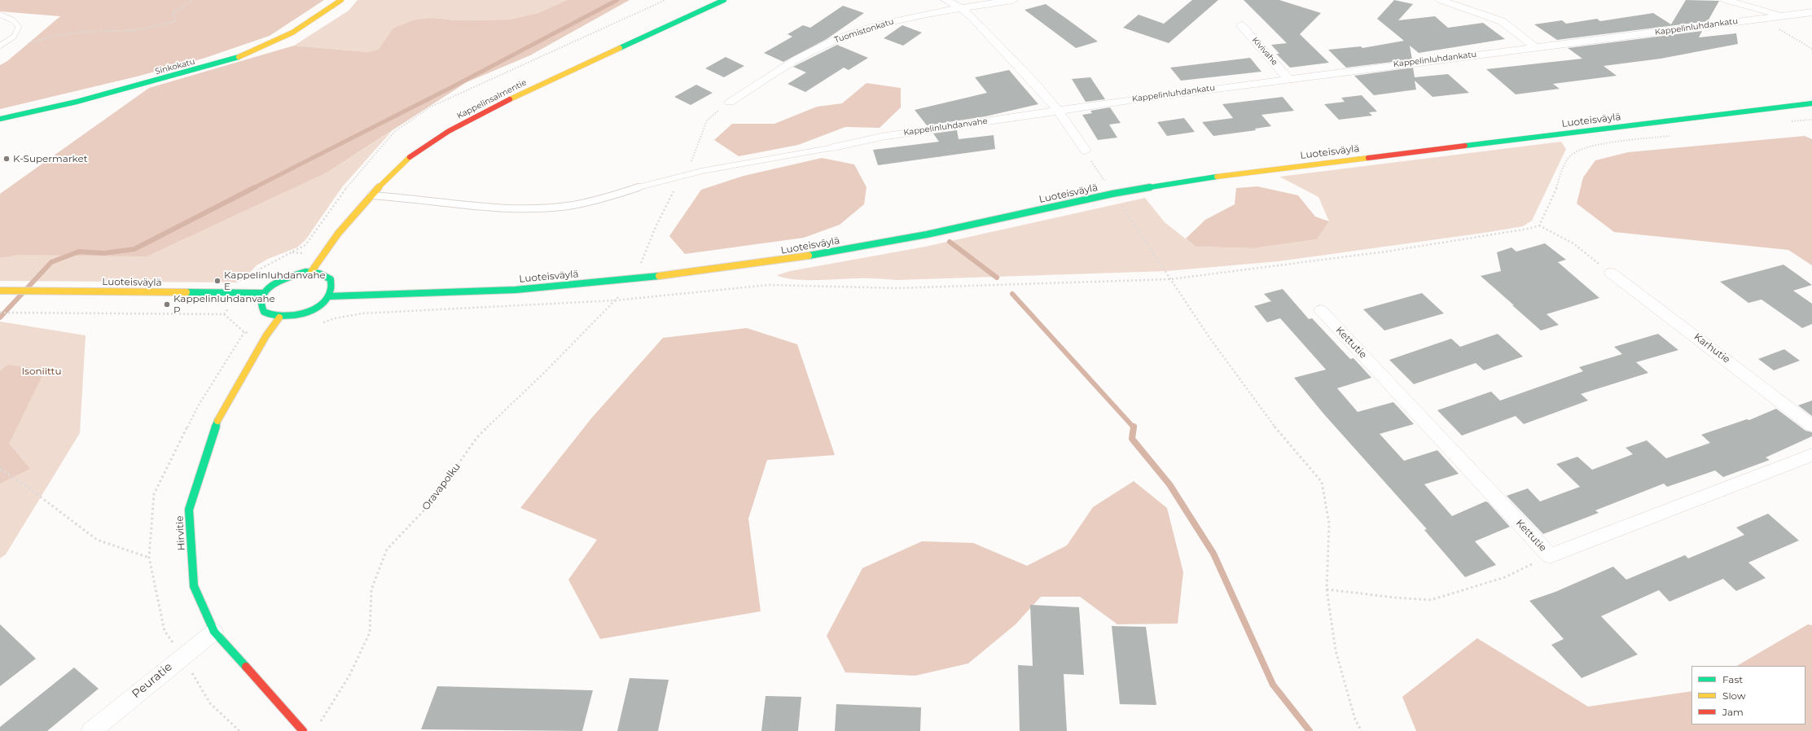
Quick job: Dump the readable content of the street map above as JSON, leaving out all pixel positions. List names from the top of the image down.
{
  "streets": {
    "main road": [
      "Sinkokatu",
      "Kappelinsalmentie",
      "Luoteisväylä",
      "Hirvitie"
    ],
    "street": [
      "Kappelinluhdankatu",
      "Tuomistonkatu",
      "Kivivahe",
      "Kappelinluhdanvahe",
      "Kettutie",
      "Karhutie",
      "Peuratie"
    ],
    "path": ["Oravapolku"]
  },
  "crossings": [
    ["Kappelinluhdankatu", "Kivivahe"],
    ["Kappelinluhdankatu", "Kappelinluhdanvahe"],
    ["Luoteisväylä", "Oravapolku"],
    ["Hirvitie", "Peuratie"]
  ],
  "parks": ["Isoniittu"],
  "places": ["K-Supermarket", "Kappelinluhdanvahe E", "Kappelinluhdanvahe P"],
  "legend": ["Fast", "Slow", "Jam"]
}
